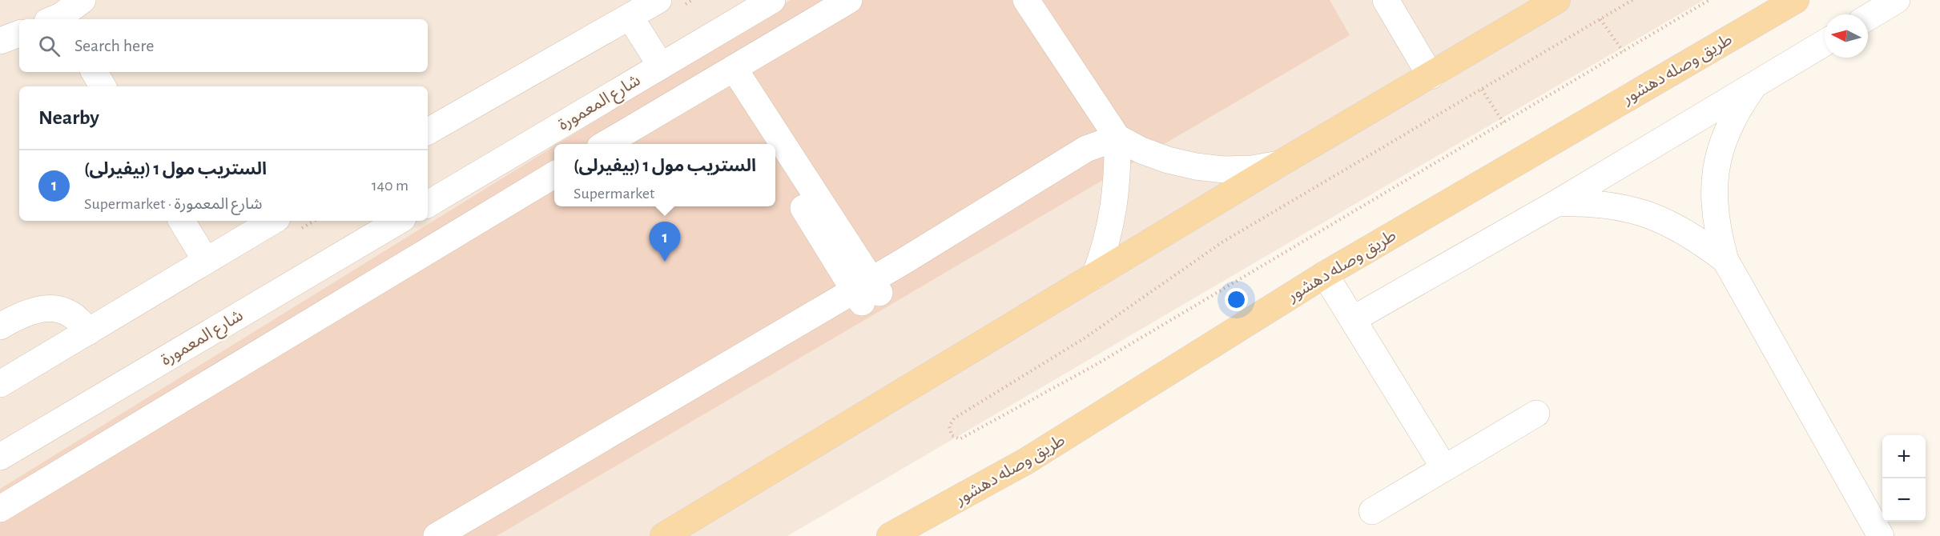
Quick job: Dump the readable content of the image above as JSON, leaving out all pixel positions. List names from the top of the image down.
{
  "streets": {
    "main road": ["طريق وصله دهشور"],
    "street": ["شارع المعمورة"]
  },
  "north": "left",
  "page": {
    "search": "Search here",
    "heading": "Nearby",
    "popup": ["الستريب مول 1 (بيفيرلى)", "Supermarket"],
    "list": [
      {
        "mark": "1",
        "name": "الستريب مول 1 (بيفيرلى)",
        "note": "Supermarket · شارع المعمورة",
        "value": "140 m"
      }
    ],
    "pins": "1",
    "map_buttons": ["+", "−"]
  }
}
